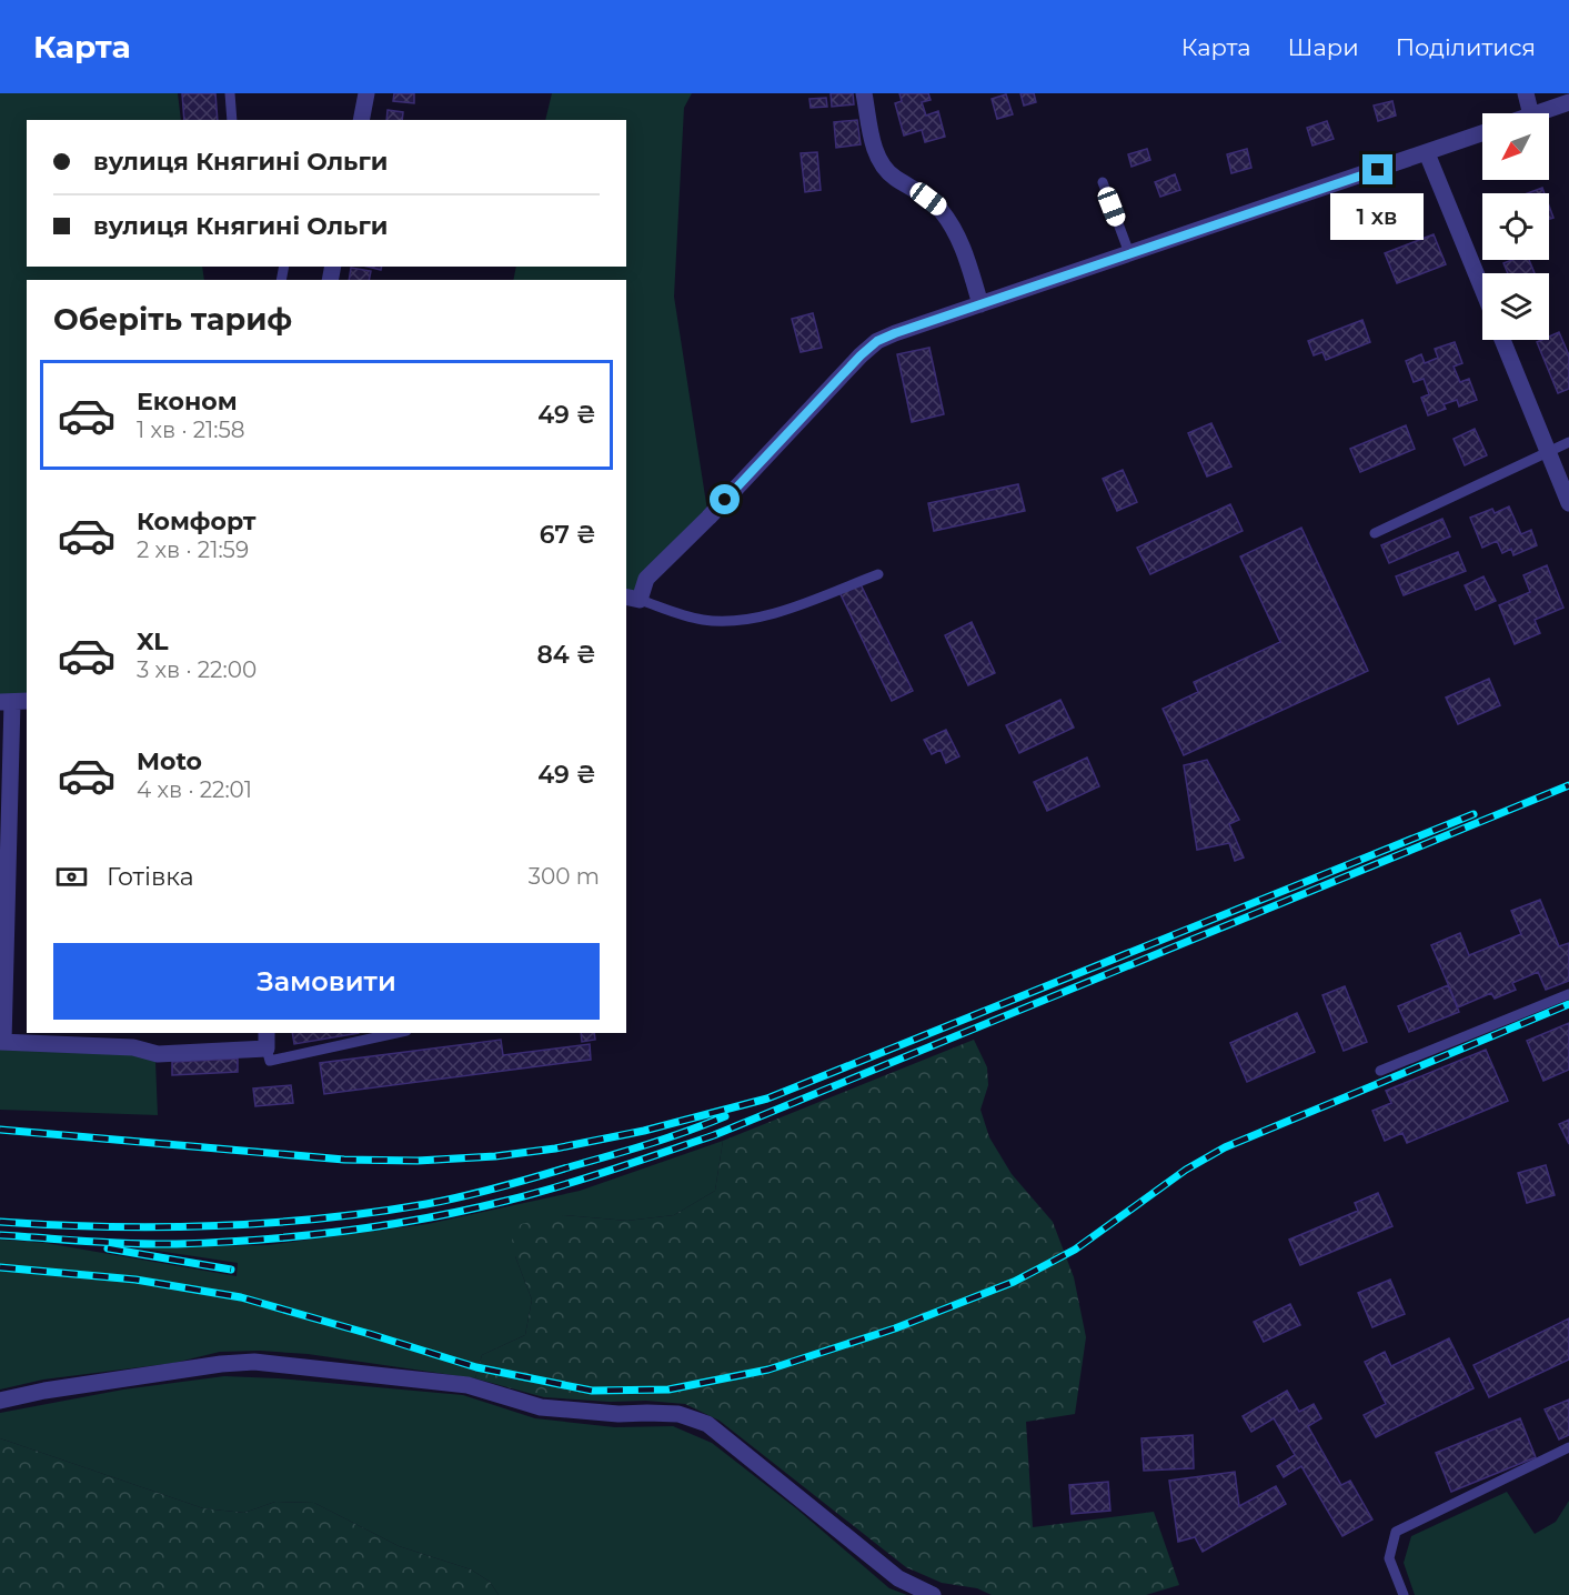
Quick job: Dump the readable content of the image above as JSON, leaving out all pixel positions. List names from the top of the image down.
{
  "north": "bottom left",
  "page": {
    "header": "Карта",
    "nav": ["Карта", "Шари", "Поділитися"],
    "banner": ["вулиця Княгині Ольги", "вулиця Княгині Ольги"],
    "bubble": "1 хв",
    "heading": "Оберіть тариф",
    "list": [
      {
        "name": "Економ",
        "note": "1 хв · 21:58",
        "value": "49 ₴"
      },
      {
        "name": "Комфорт",
        "note": "2 хв · 21:59",
        "value": "67 ₴"
      },
      {
        "name": "XL",
        "note": "3 хв · 22:00",
        "value": "84 ₴"
      },
      {
        "name": "Moto",
        "note": "4 хв · 22:01",
        "value": "49 ₴"
      }
    ],
    "pay": ["Готівка", "300 m"],
    "buttons": "Замовити"
  }
}
